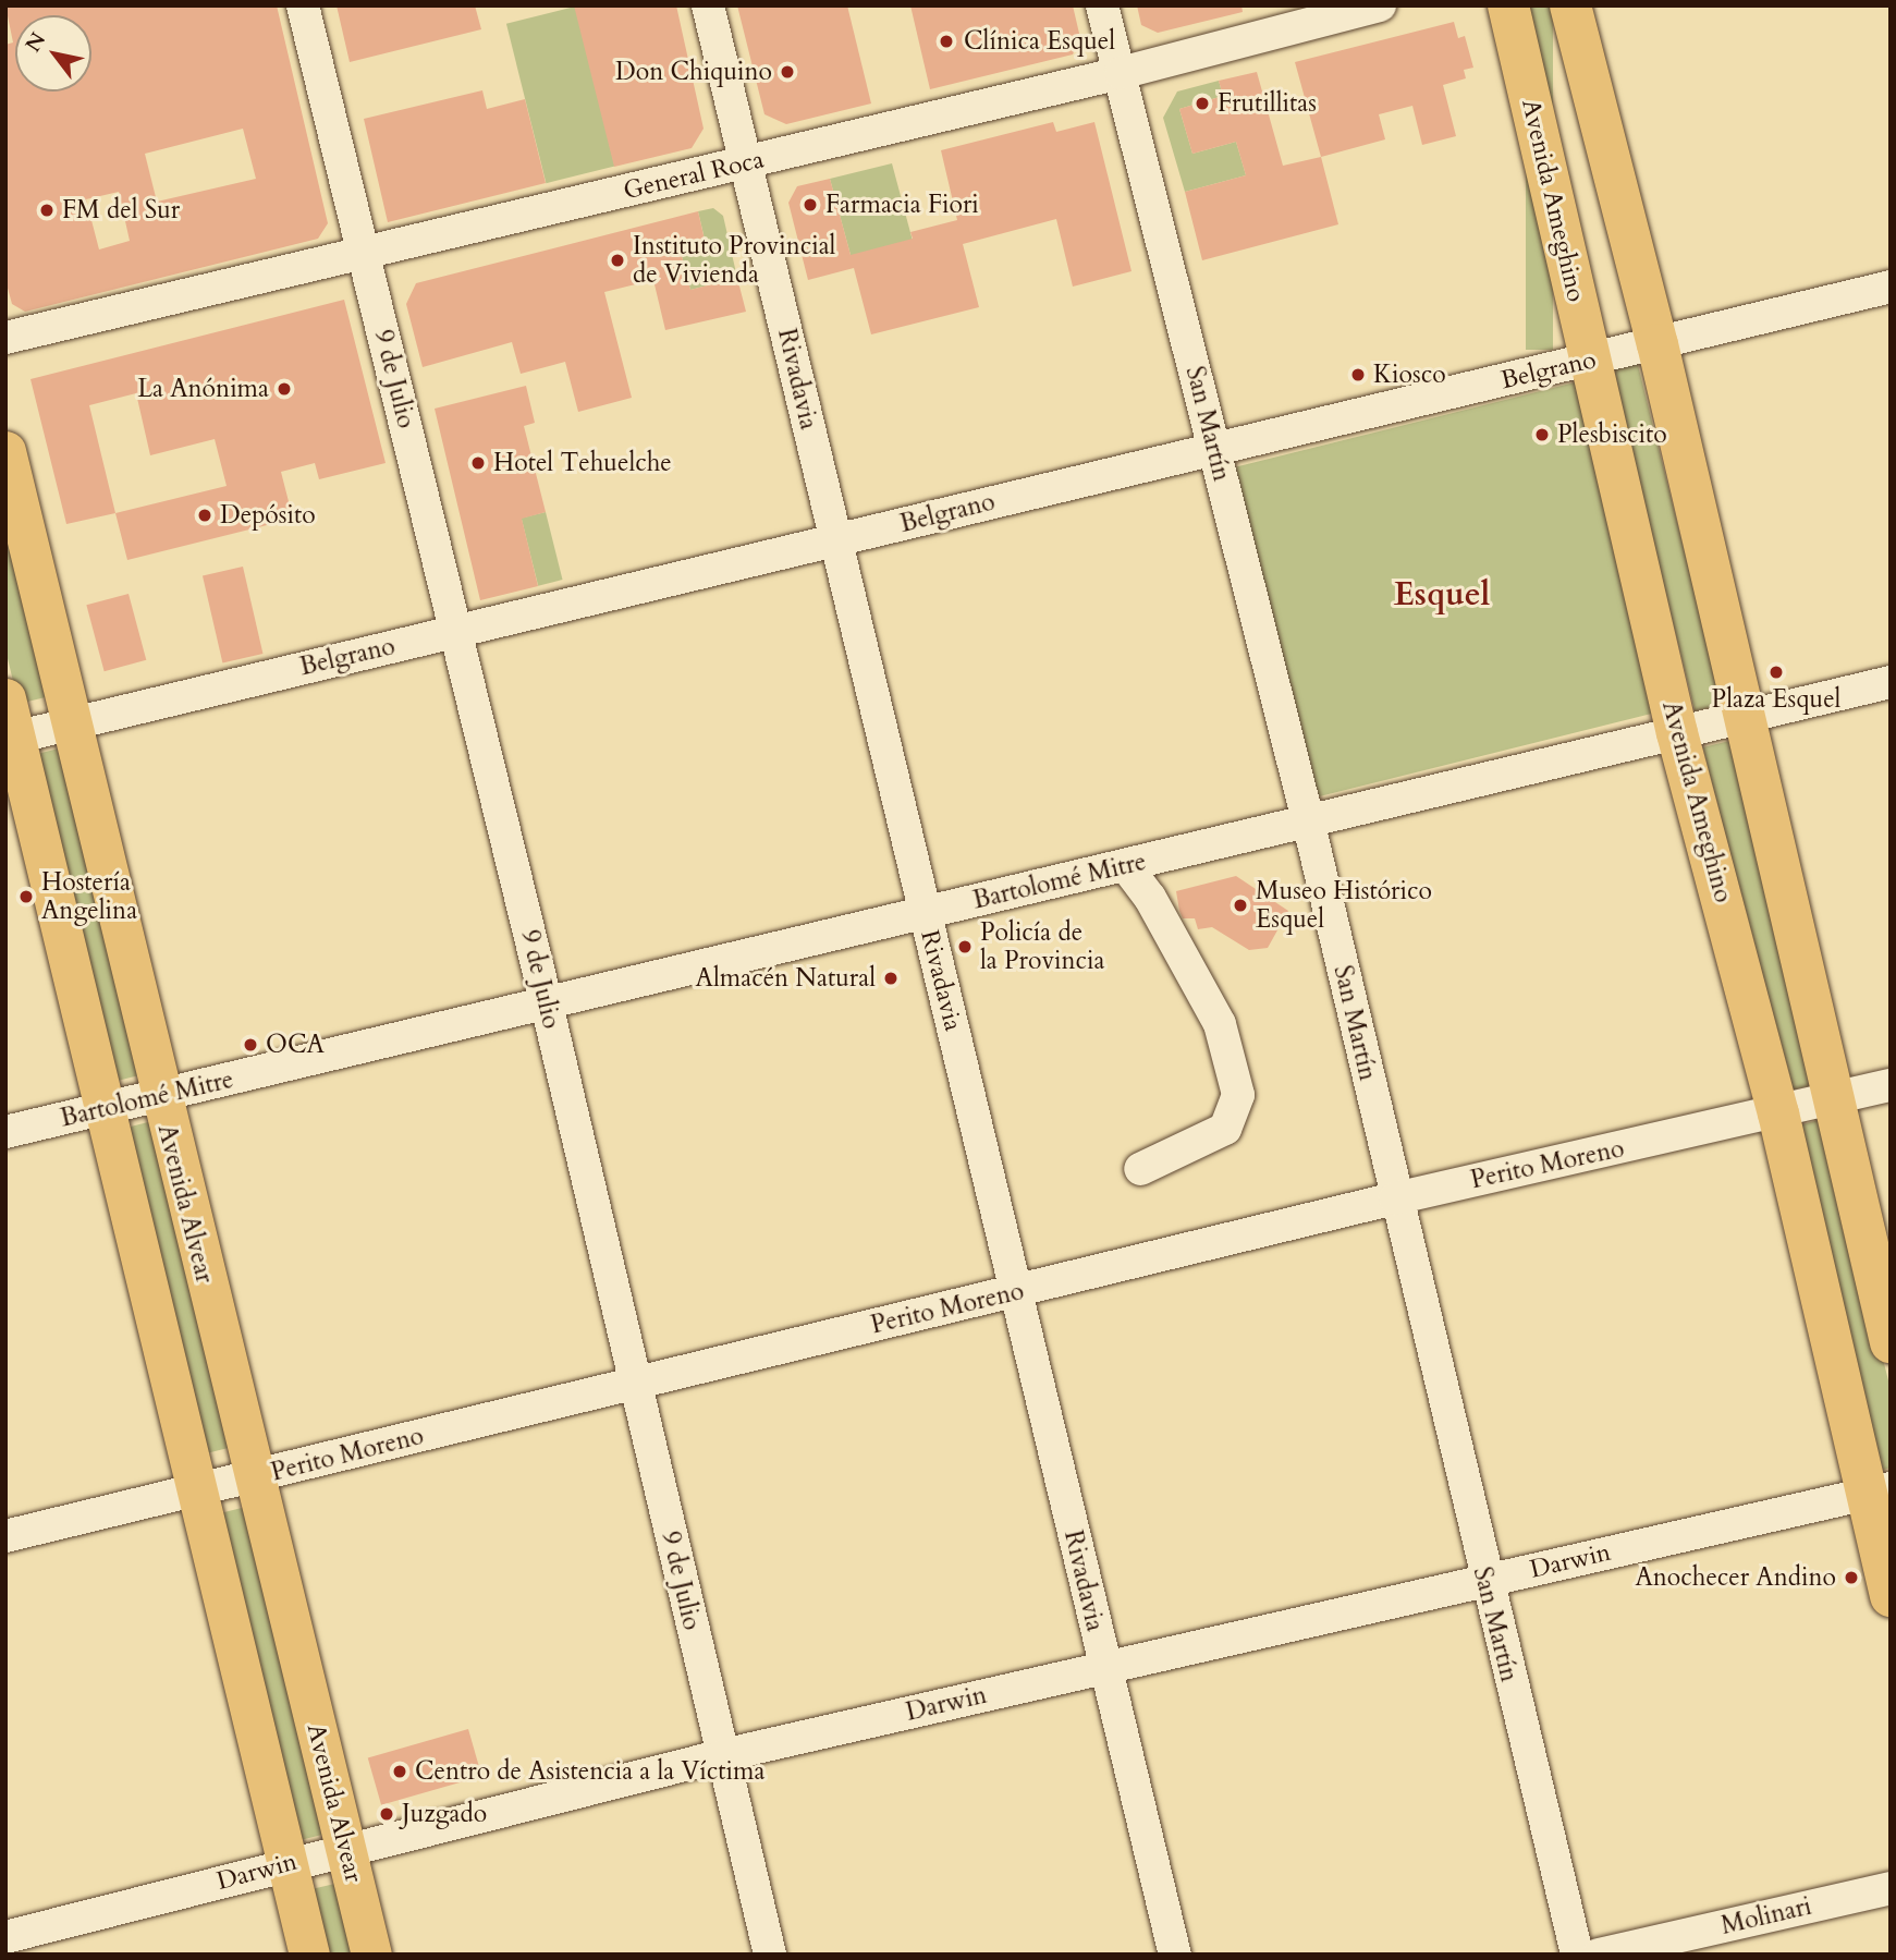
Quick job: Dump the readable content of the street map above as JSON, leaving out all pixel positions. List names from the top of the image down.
{
  "streets": {
    "highway": ["Avenida Ameghino"],
    "main road": ["Avenida Alvear"],
    "street": [
      "General Roca",
      "Belgrano",
      "9 de Julio",
      "Rivadavia",
      "San Martín",
      "Bartolomé Mitre",
      "Perito Moreno",
      "Darwin",
      "Molinari"
    ]
  },
  "crossings": [
    ["General Roca", "9 de Julio"],
    ["General Roca", "Rivadavia"],
    ["General Roca", "San Martín"],
    ["Avenida Ameghino", "Belgrano"],
    ["Avenida Ameghino", "Bartolomé Mitre"],
    ["Avenida Ameghino", "Perito Moreno"],
    ["Avenida Ameghino", "Darwin"],
    ["Belgrano", "9 de Julio"],
    ["Belgrano", "Rivadavia"],
    ["Belgrano", "San Martín"],
    ["Belgrano", "Avenida Alvear"],
    ["9 de Julio", "Bartolomé Mitre"],
    ["9 de Julio", "Perito Moreno"],
    ["9 de Julio", "Darwin"],
    ["Rivadavia", "Bartolomé Mitre"],
    ["Rivadavia", "Perito Moreno"],
    ["Rivadavia", "Darwin"],
    ["San Martín", "Bartolomé Mitre"],
    ["San Martín", "Perito Moreno"],
    ["San Martín", "Darwin"],
    ["Bartolomé Mitre", "Avenida Alvear"],
    ["Perito Moreno", "Avenida Alvear"],
    ["Avenida Alvear", "Darwin"]
  ],
  "districts": ["Esquel"],
  "places": [
    "Clínica Esquel",
    "Don Chiquino",
    "Frutillitas",
    "Farmacia Fiori",
    "FM del Sur",
    "Instituto Provincial de Vivienda",
    "Kiosco",
    "La Anónima",
    "Plesbiscito",
    "Hotel Tehuelche",
    "Depósito",
    "Plaza Esquel",
    "Hostería Angelina",
    "Museo Histórico Esquel",
    "Policía de la Provincia",
    "Almacén Natural",
    "OCA",
    "Anochecer Andino",
    "Centro de Asistencia a la Víctima",
    "Juzgado"
  ],
  "north": "top left"
}
